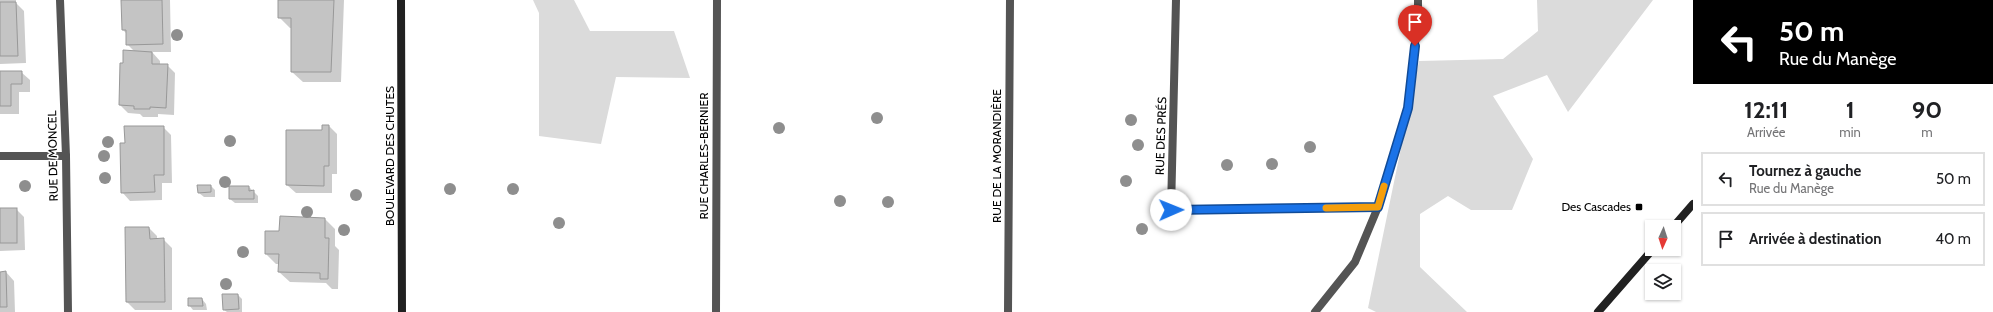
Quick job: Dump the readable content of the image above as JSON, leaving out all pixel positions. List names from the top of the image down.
{
  "streets": {
    "street": [
      "RUE DES PRÉS",
      "RUE DE MONCEL",
      "BOULEVARD DES CHUTES",
      "RUE CHARLES-BERNIER",
      "RUE DE LA MORANDIÈRE"
    ]
  },
  "places": {
    "transit": ["Des Cascades"]
  },
  "north": "bottom",
  "page": {
    "turn": ["50 m", "Rue du Manège"],
    "eta": [
      "12:11",
      "Arrivée",
      "1",
      "min",
      "90",
      "m"
    ],
    "list": [
      {
        "name": "Tournez à gauche",
        "note": "Rue du Manège",
        "value": "50 m"
      },
      {
        "name": "Arrivée à destination",
        "value": "40 m"
      }
    ]
  }
}
